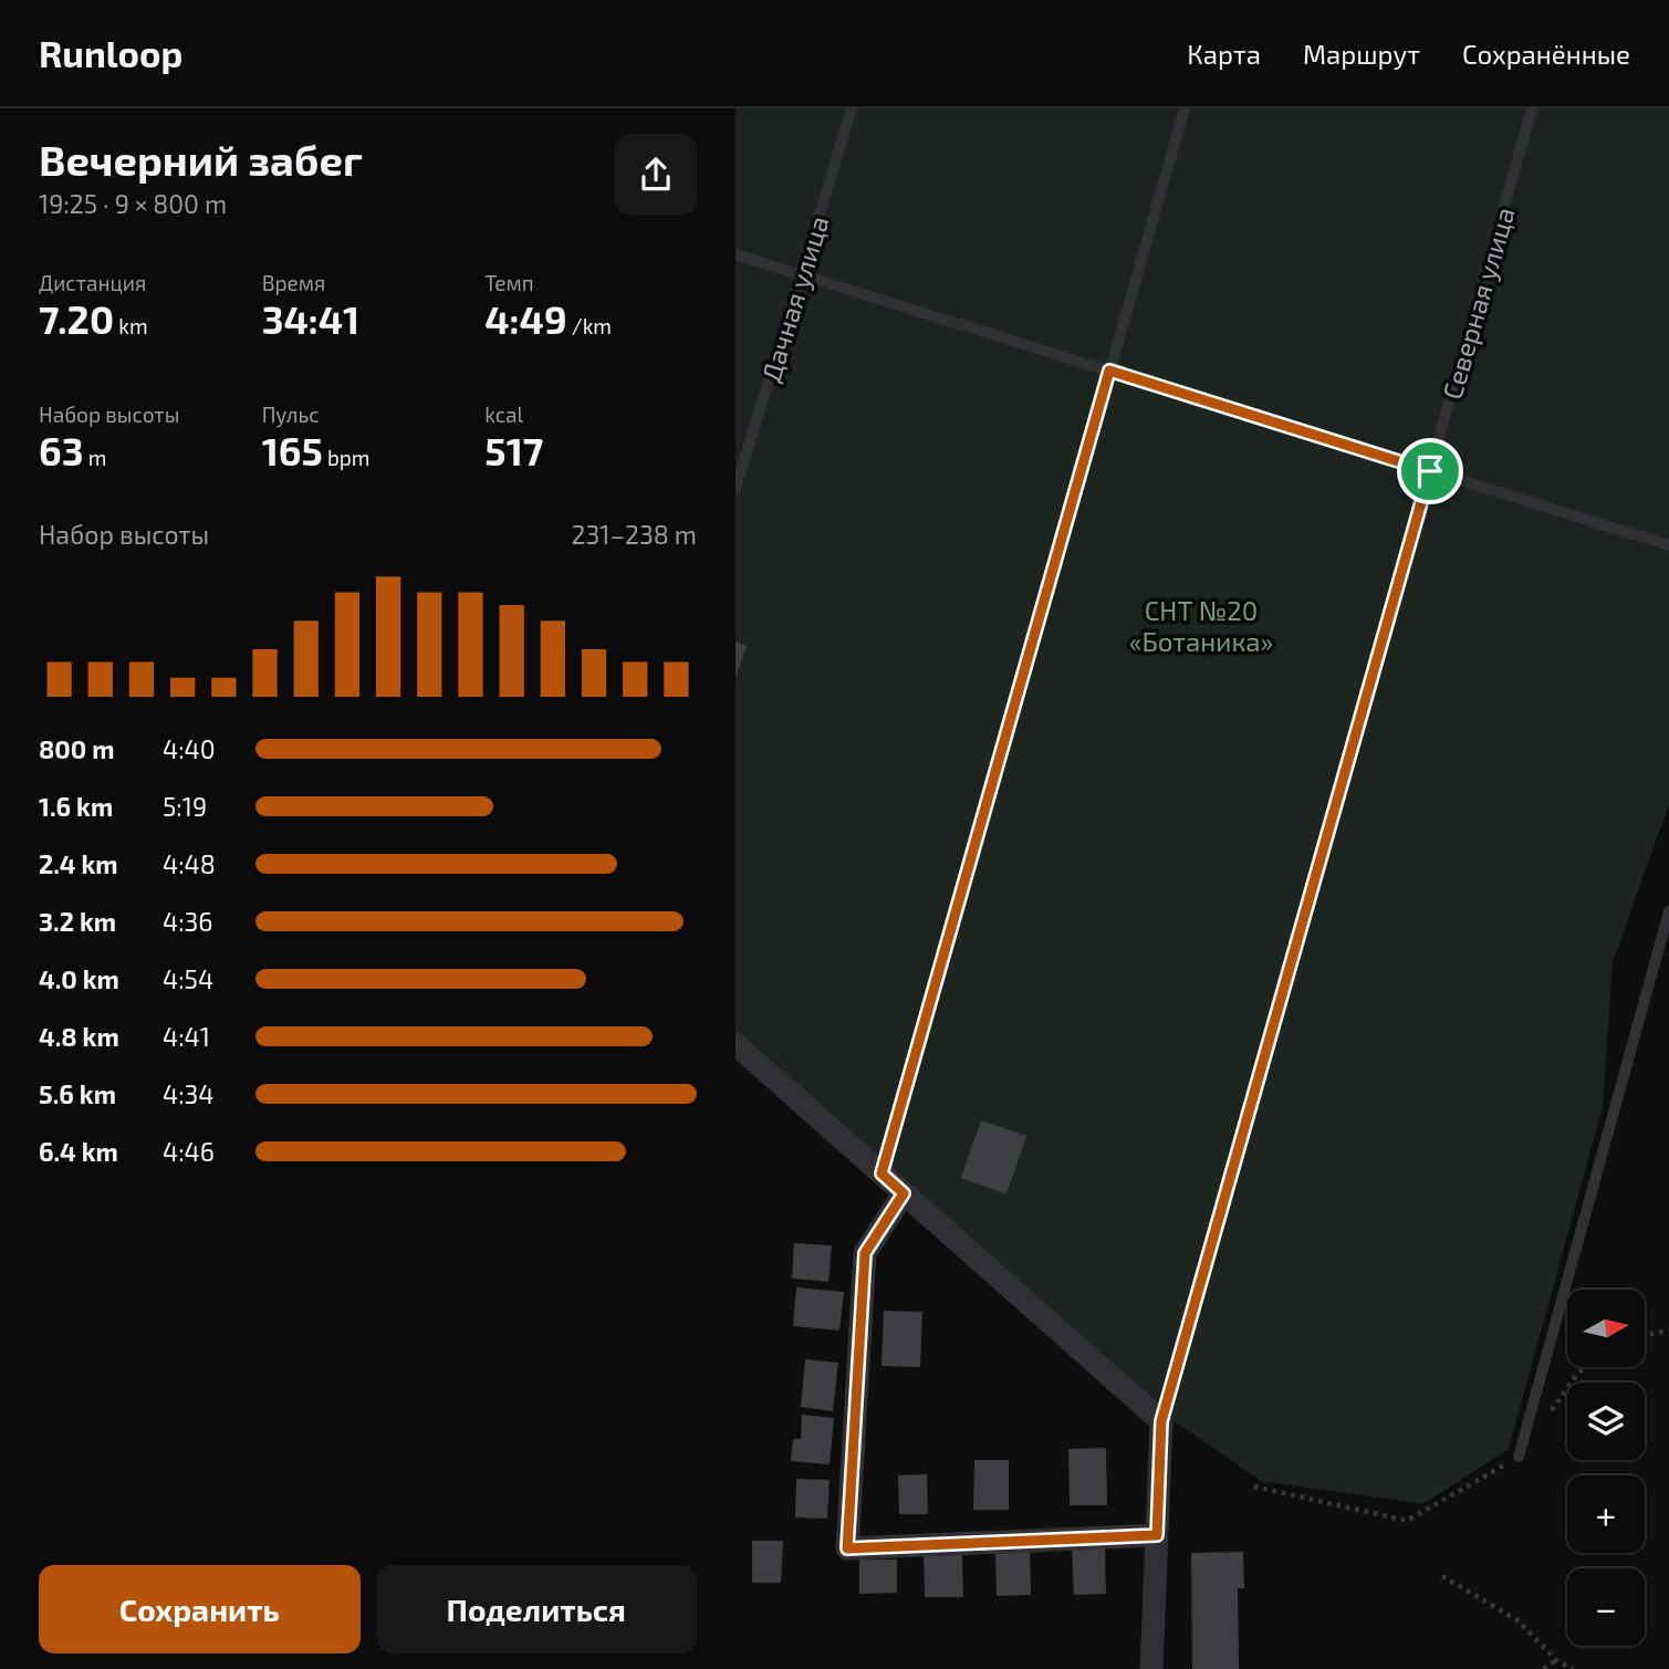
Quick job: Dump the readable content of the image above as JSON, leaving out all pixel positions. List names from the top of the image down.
{
  "streets": {
    "street": ["Северная улица"],
    "lane": ["Дачная улица"]
  },
  "parks": ["СНТ №20 «Ботаника»"],
  "north": "right",
  "page": {
    "header": "Runloop",
    "nav": ["Карта", "Маршрут", "Сохранённые"],
    "heading": ["Вечерний забег", "19:25 · 9 × 800 m"],
    "stats": [
      ["Дистанция", "7.20 km"],
      ["Время", "34:41"],
      ["Темп", "4:49 /km"],
      ["Набор высоты", "63 m"],
      ["Пульс", "165 bpm"],
      ["kcal", "517"]
    ],
    "chart": ["Набор высоты", "231–238 m"],
    "list": [
      {
        "name": "800 m",
        "note": "4:40"
      },
      {
        "name": "1.6 km",
        "note": "5:19"
      },
      {
        "name": "2.4 km",
        "note": "4:48"
      },
      {
        "name": "3.2 km",
        "note": "4:36"
      },
      {
        "name": "4.0 km",
        "note": "4:54"
      },
      {
        "name": "4.8 km",
        "note": "4:41"
      },
      {
        "name": "5.6 km",
        "note": "4:34"
      },
      {
        "name": "6.4 km",
        "note": "4:46"
      }
    ],
    "map_buttons": ["+", "−"],
    "buttons": ["Сохранить", "Поделиться"]
  }
}
